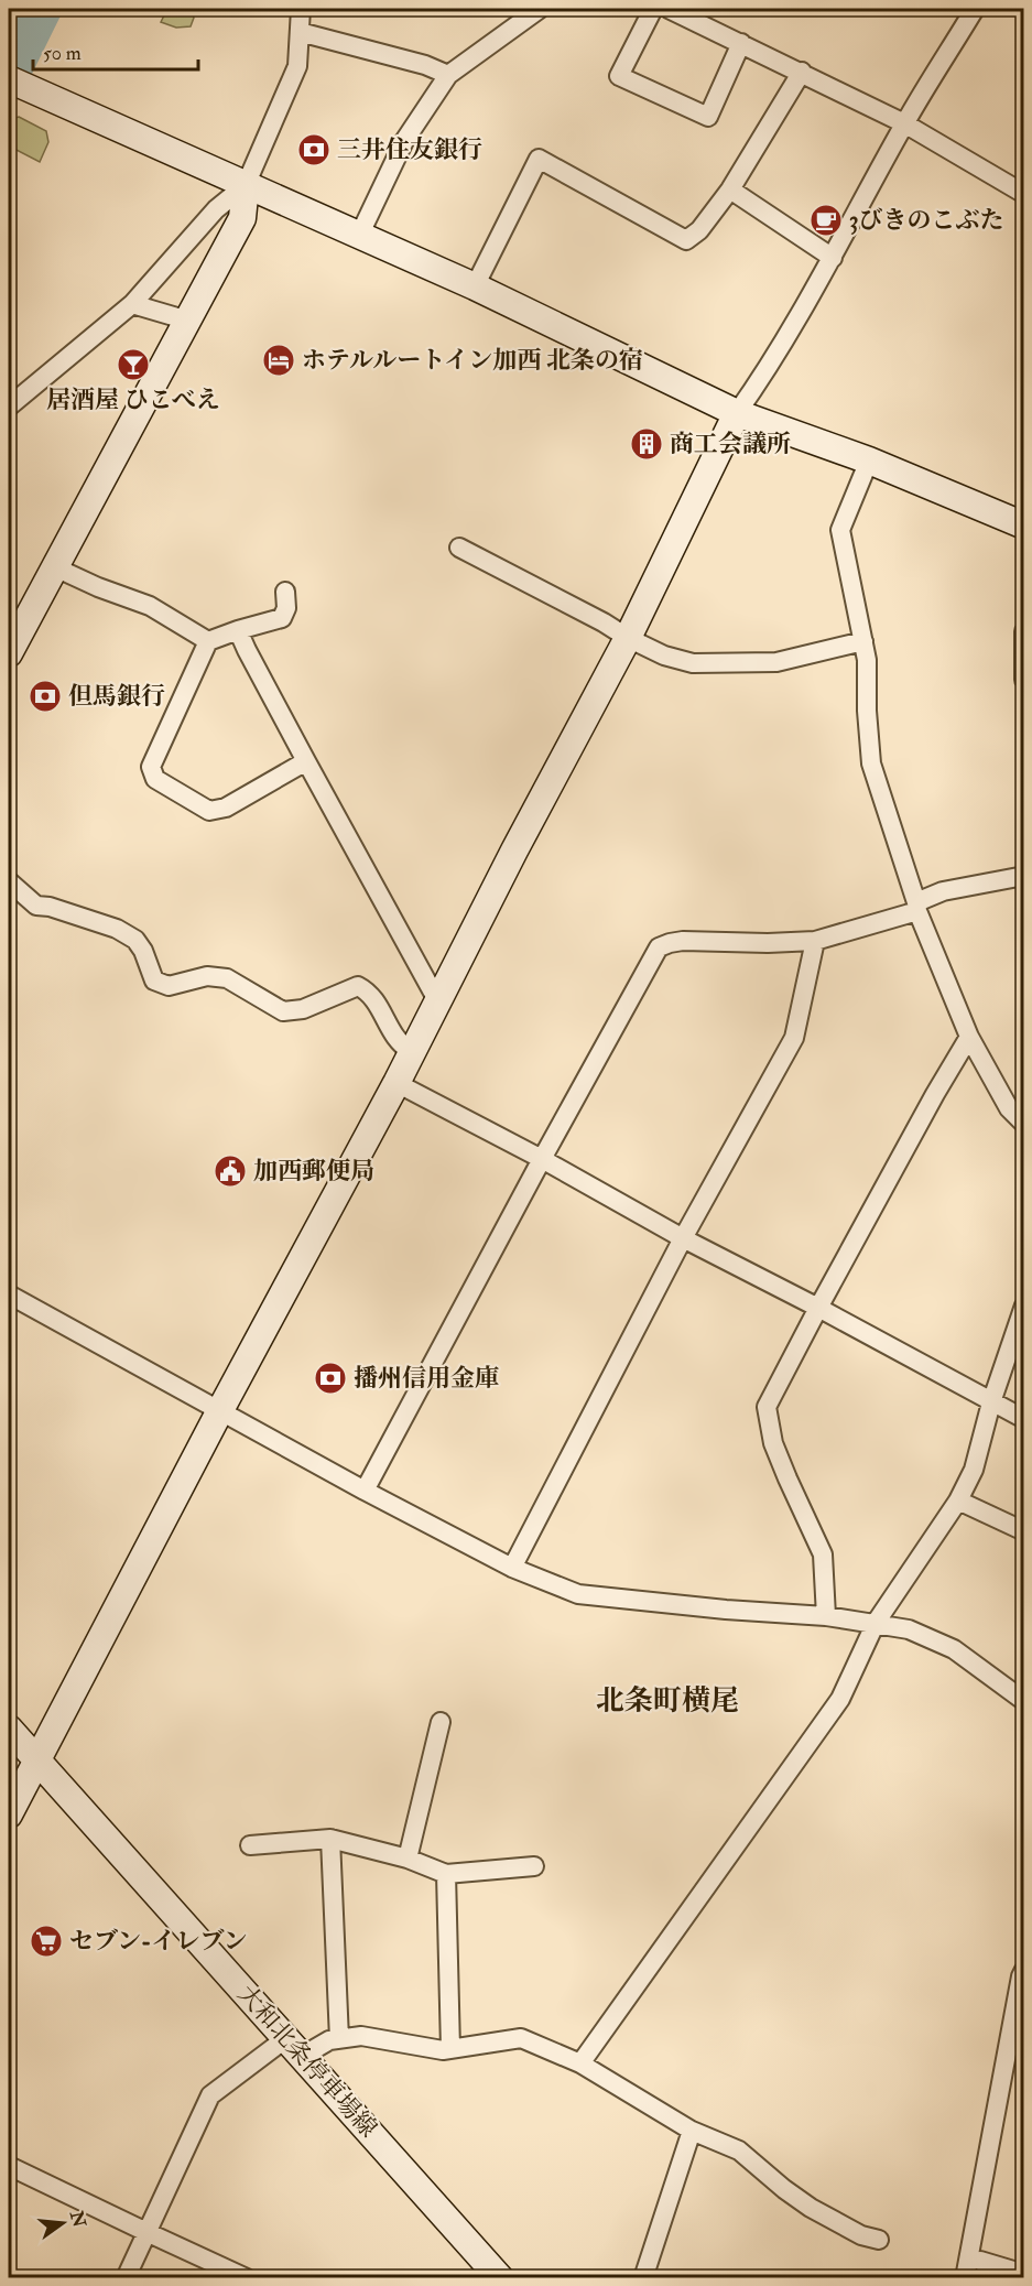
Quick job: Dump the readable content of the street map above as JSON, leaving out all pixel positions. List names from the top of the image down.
{
  "streets": {
    "street": ["大和北条停車場線"]
  },
  "districts": ["北条町横尾"],
  "places": {
    "bank": ["三井住友銀行", "但馬銀行", "播州信用金庫"],
    "cafe": ["3びきのこぶた"],
    "hotel": ["ホテルルートイン加西 北条の宿"],
    "bar": ["居酒屋 ひこべえ"],
    "building": ["商工会議所"],
    "public building": ["加西郵便局"],
    "supermarket": ["セブン-イレブン"]
  },
  "scale_bar": "50 m",
  "north": "right"
}
